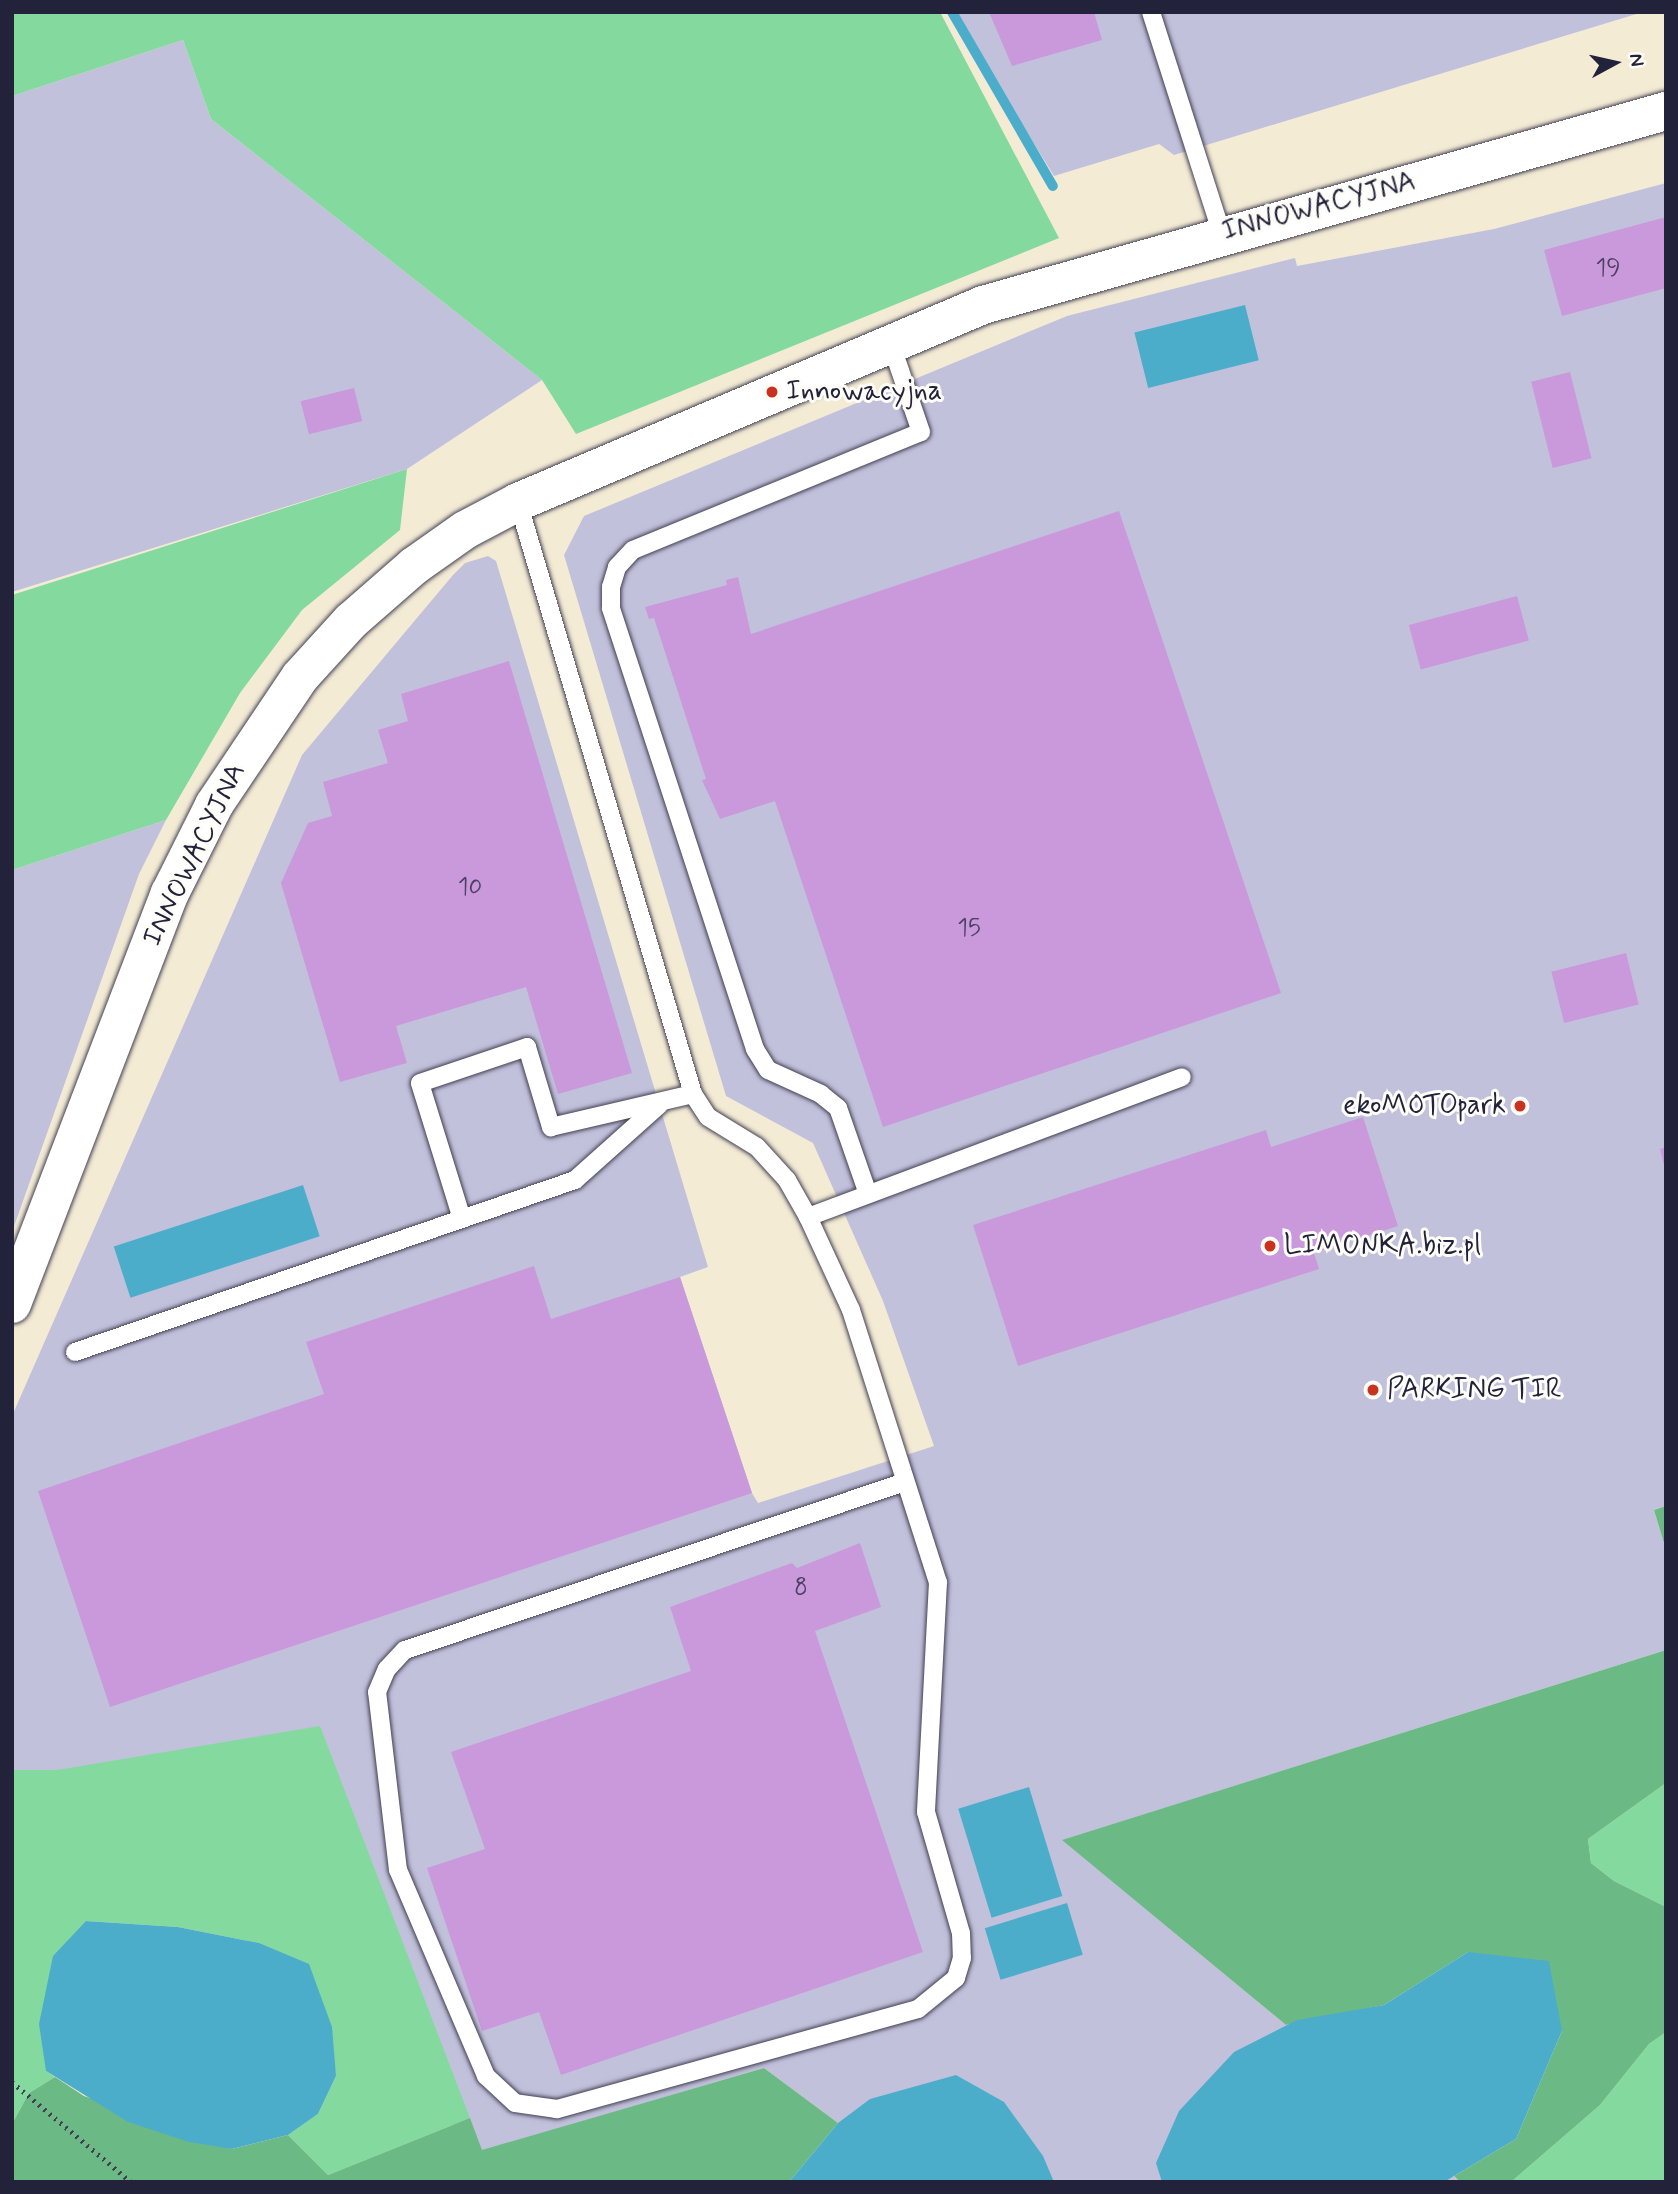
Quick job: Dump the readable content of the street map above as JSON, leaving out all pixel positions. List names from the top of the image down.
{
  "streets": {
    "street": ["INNOWACYJNA"]
  },
  "places": [
    "Innowacyjna",
    "ekoMOTOpark",
    "LIMONKA.biz.pl",
    "PARKING TIR"
  ],
  "house_numbers": [
    "19",
    "10",
    "15",
    "8"
  ],
  "north": "right"
}
